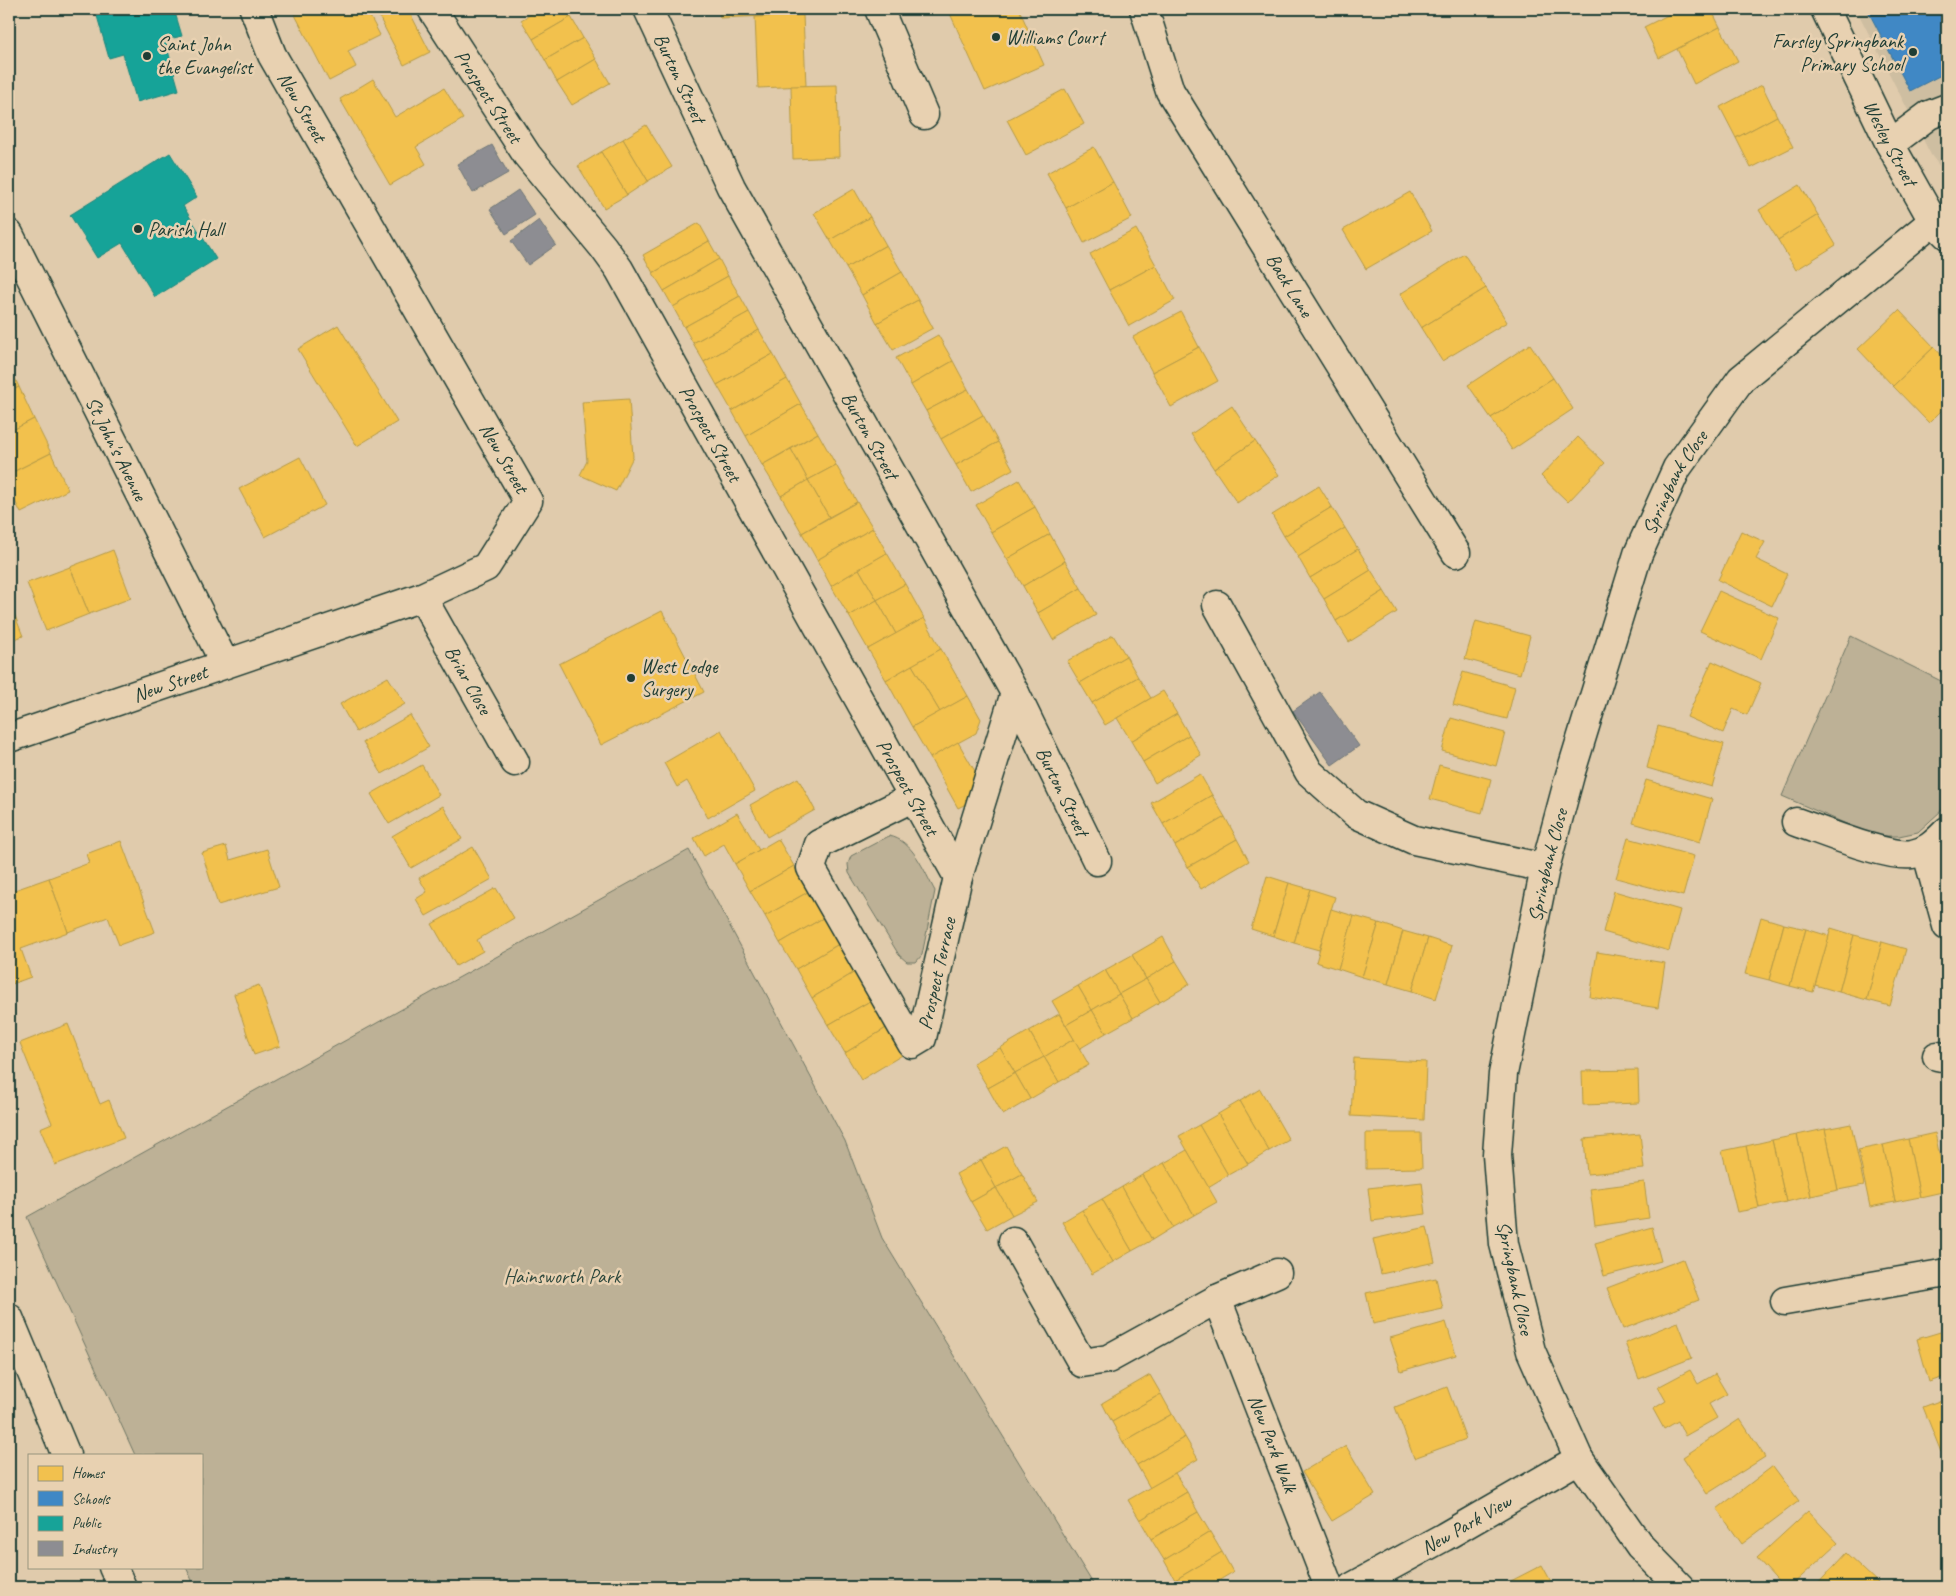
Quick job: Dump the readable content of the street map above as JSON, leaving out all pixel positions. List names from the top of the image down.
{
  "streets": {
    "street": [
      "Burton Street",
      "Prospect Street",
      "New Street",
      "Wesley Street",
      "Back Lane",
      "St John's Avenue",
      "Springbank Close",
      "Briar Close",
      "Prospect Terrace",
      "New Park Walk",
      "New Park View"
    ]
  },
  "crossings": [
    ["Burton Street", "Prospect Terrace"],
    ["Prospect Street", "Prospect Terrace"],
    ["New Street", "St John's Avenue"],
    ["New Street", "Briar Close"],
    ["Wesley Street", "Springbank Close"],
    ["Springbank Close", "New Park View"]
  ],
  "parks": ["Hainsworth Park"],
  "places": [
    "Williams Court",
    "Farsley Springbank Primary School",
    "Saint John the Evangelist",
    "Parish Hall",
    "West Lodge Surgery"
  ],
  "legend": [
    "Homes",
    "Schools",
    "Public",
    "Industry"
  ]
}
